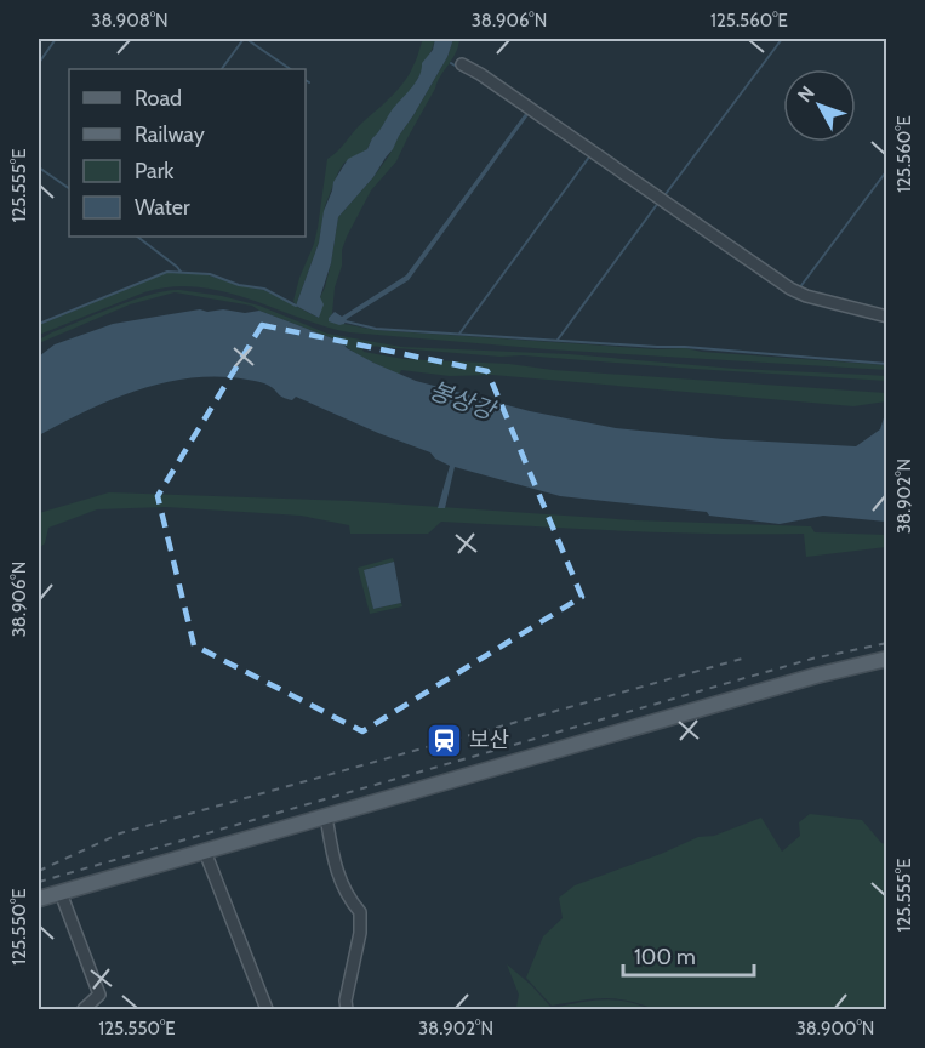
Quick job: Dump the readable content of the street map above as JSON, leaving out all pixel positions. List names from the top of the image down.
{
  "water": ["봉상강"],
  "places": {
    "station": ["보산"]
  },
  "legend": [
    "Road",
    "Railway",
    "Park",
    "Water"
  ],
  "scale_bar": "100 m",
  "north": "top left",
  "coordinates": [
    "38.908°N",
    "38.906°N",
    "125.560°E",
    "125.555°E",
    "38.902°N",
    "125.550°E",
    "38.900°N"
  ]
}
